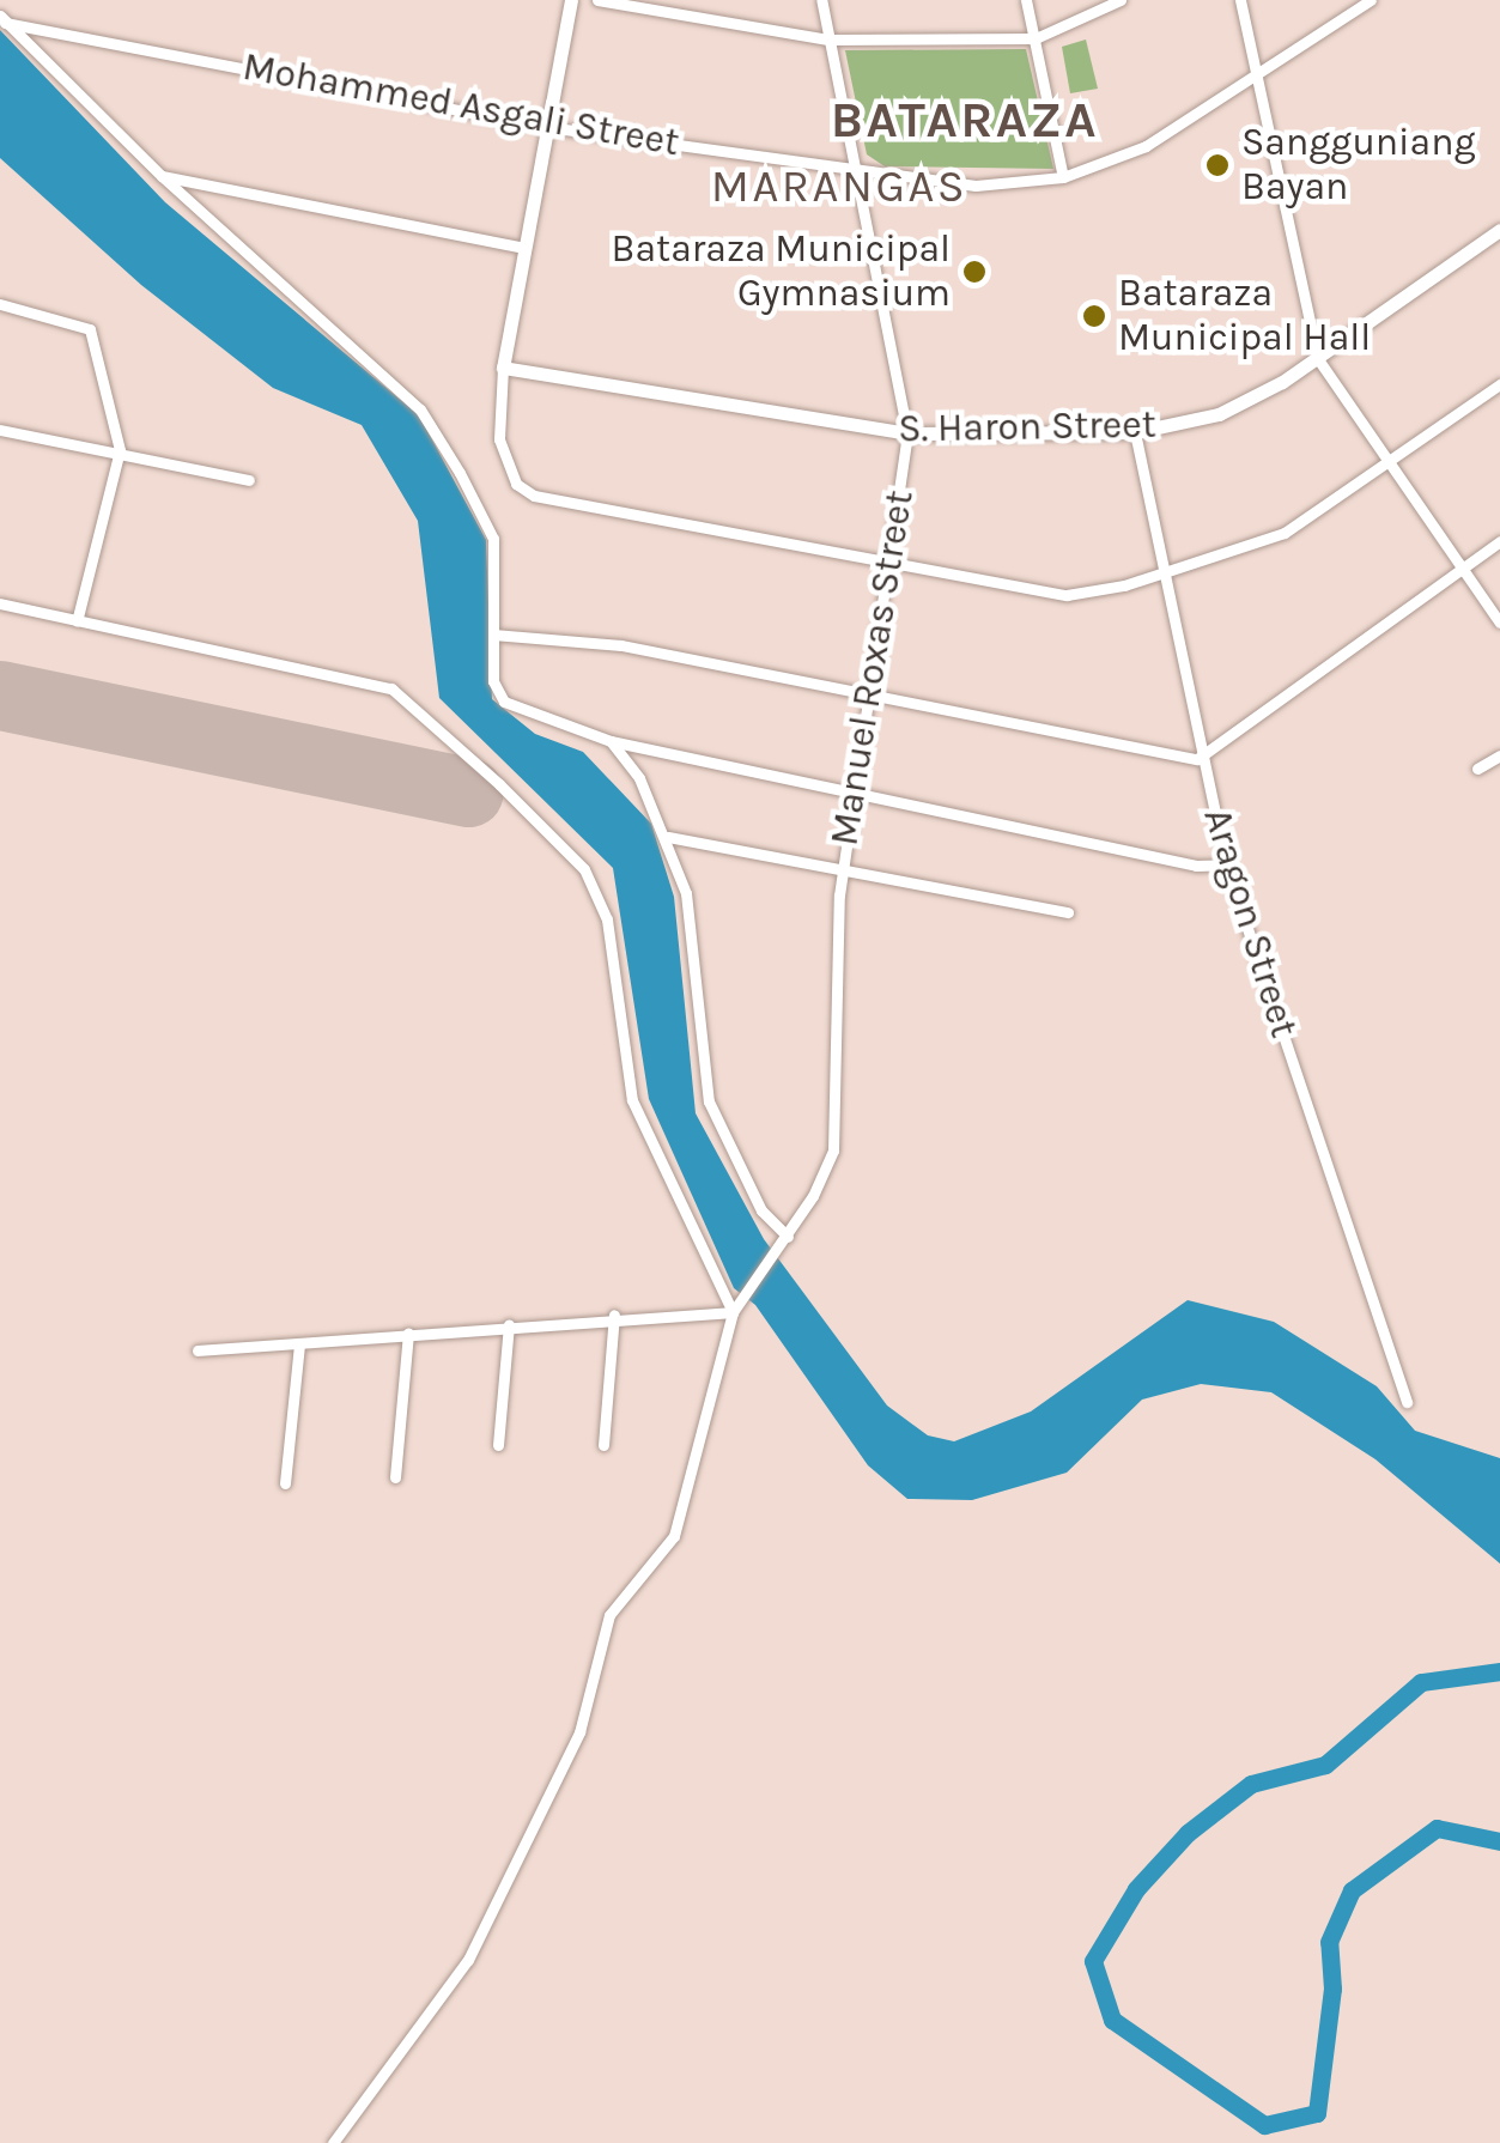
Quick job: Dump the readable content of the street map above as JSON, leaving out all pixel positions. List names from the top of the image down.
{
  "streets": {
    "street": [
      "Mohammed Asgali Street",
      "S. Haron Street",
      "Manuel Roxas Street",
      "Aragon Street"
    ]
  },
  "crossings": [
    ["Mohammed Asgali Street", "Manuel Roxas Street"],
    ["S. Haron Street", "Manuel Roxas Street"],
    ["S. Haron Street", "Aragon Street"]
  ],
  "districts": ["BATARAZA", "MARANGAS"],
  "places": ["Sangguniang Bayan", "Bataraza Municipal Gymnasium", "Bataraza Municipal Hall"]
}
